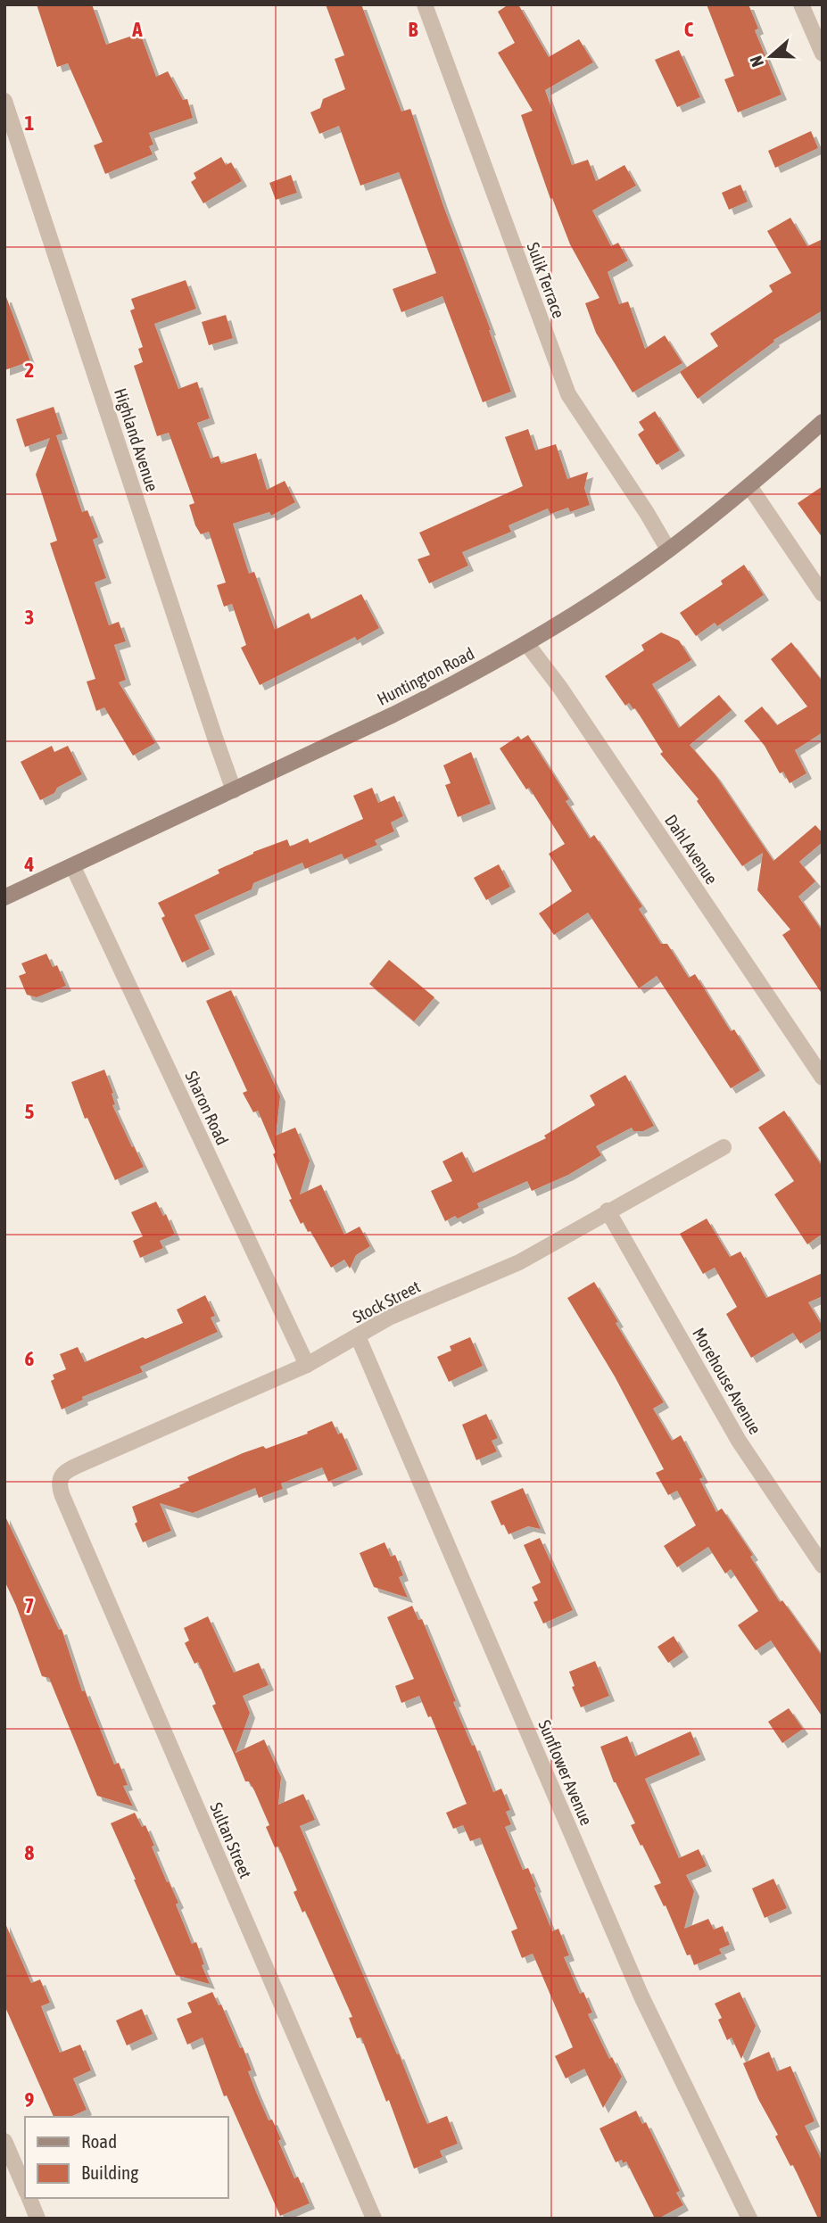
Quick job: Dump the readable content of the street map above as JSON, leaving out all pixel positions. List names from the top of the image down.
{
  "streets": {
    "main road": ["Huntington Road"],
    "street": [
      "Sulik Terrace",
      "Highland Avenue",
      "Dahl Avenue",
      "Sharon Road",
      "Stock Street",
      "Morehouse Avenue",
      "Sunflower Avenue",
      "Sultan Street"
    ]
  },
  "crossings": [
    ["Sulik Terrace", "Huntington Road"],
    ["Highland Avenue", "Huntington Road"],
    ["Huntington Road", "Dahl Avenue"],
    ["Huntington Road", "Sharon Road"],
    ["Sharon Road", "Stock Street"],
    ["Stock Street", "Morehouse Avenue"],
    ["Stock Street", "Sunflower Avenue"],
    ["Stock Street", "Sultan Street"]
  ],
  "legend": ["Road", "Building"],
  "north": "left",
  "grid": {
    "columns": ["A", "B", "C"],
    "rows": [
      "1",
      "2",
      "3",
      "4",
      "5",
      "6",
      "7",
      "8",
      "9"
    ]
  }
}
